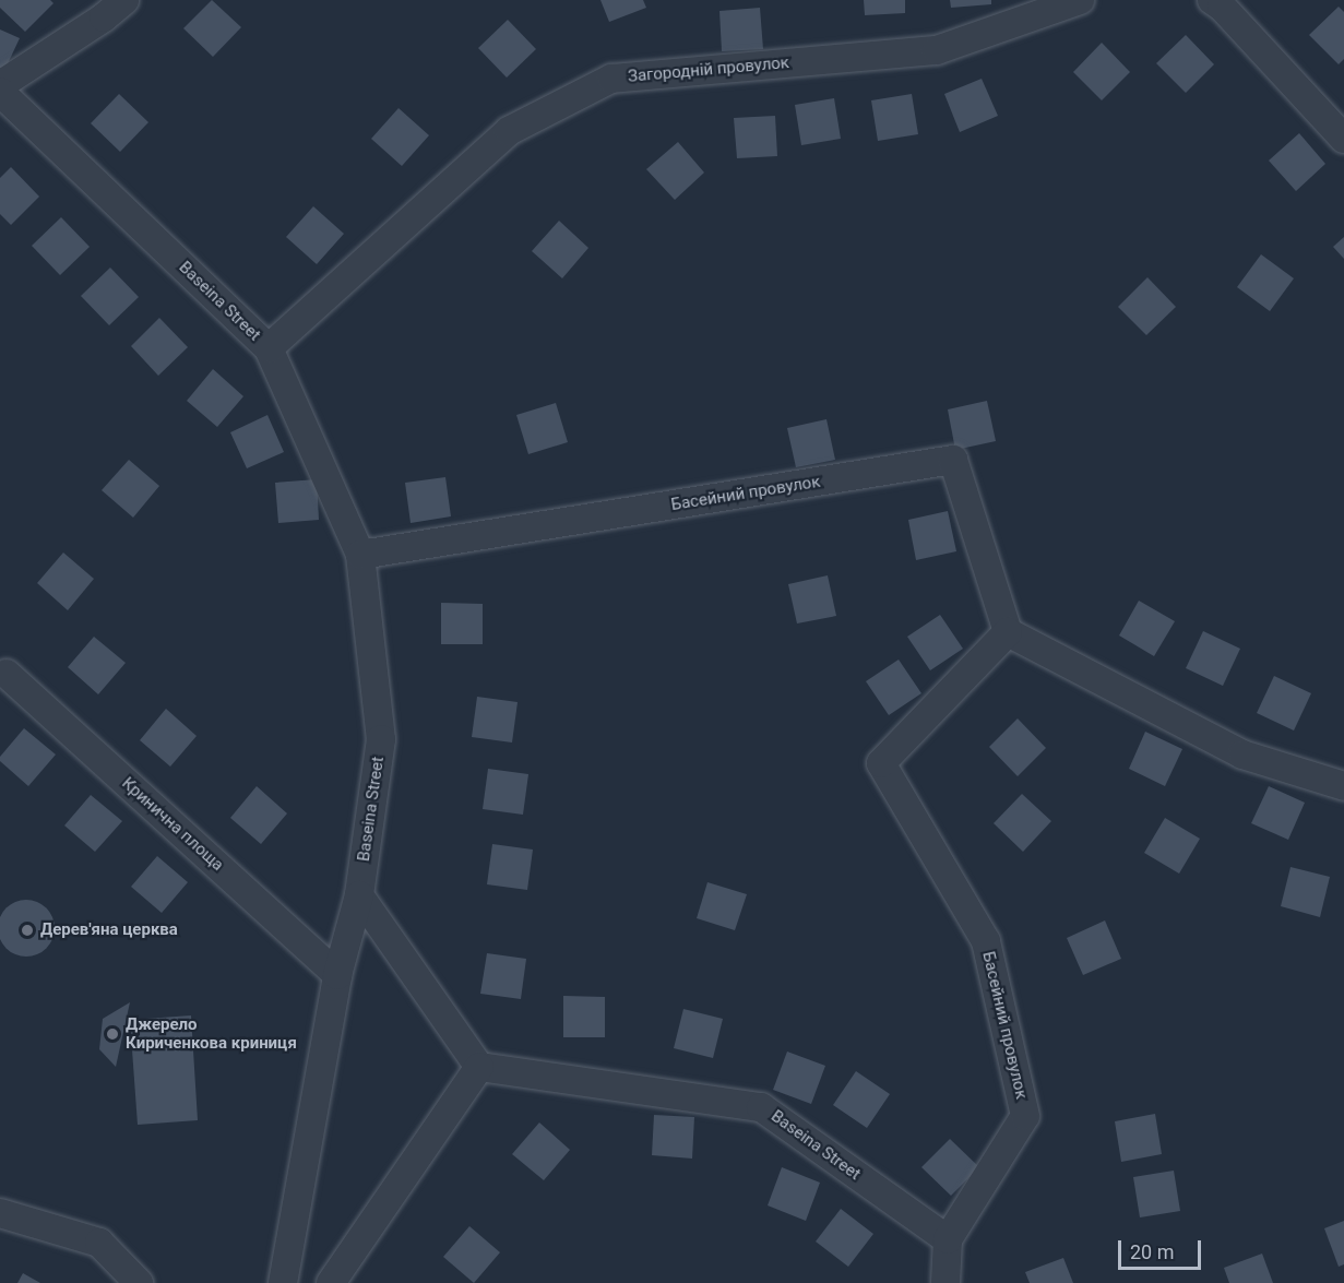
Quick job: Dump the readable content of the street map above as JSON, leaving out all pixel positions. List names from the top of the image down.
{
  "streets": {
    "street": [
      "Загородній провулок",
      "Baseina Street",
      "Басейний провулок",
      "Кринична площа"
    ]
  },
  "crossings": [
    ["Загородній провулок", "Baseina Street"],
    ["Baseina Street", "Басейний провулок"]
  ],
  "places": ["Дерев'яна церква", "Джерело Кириченкова криниця"],
  "scale_bar": "20 m"
}
